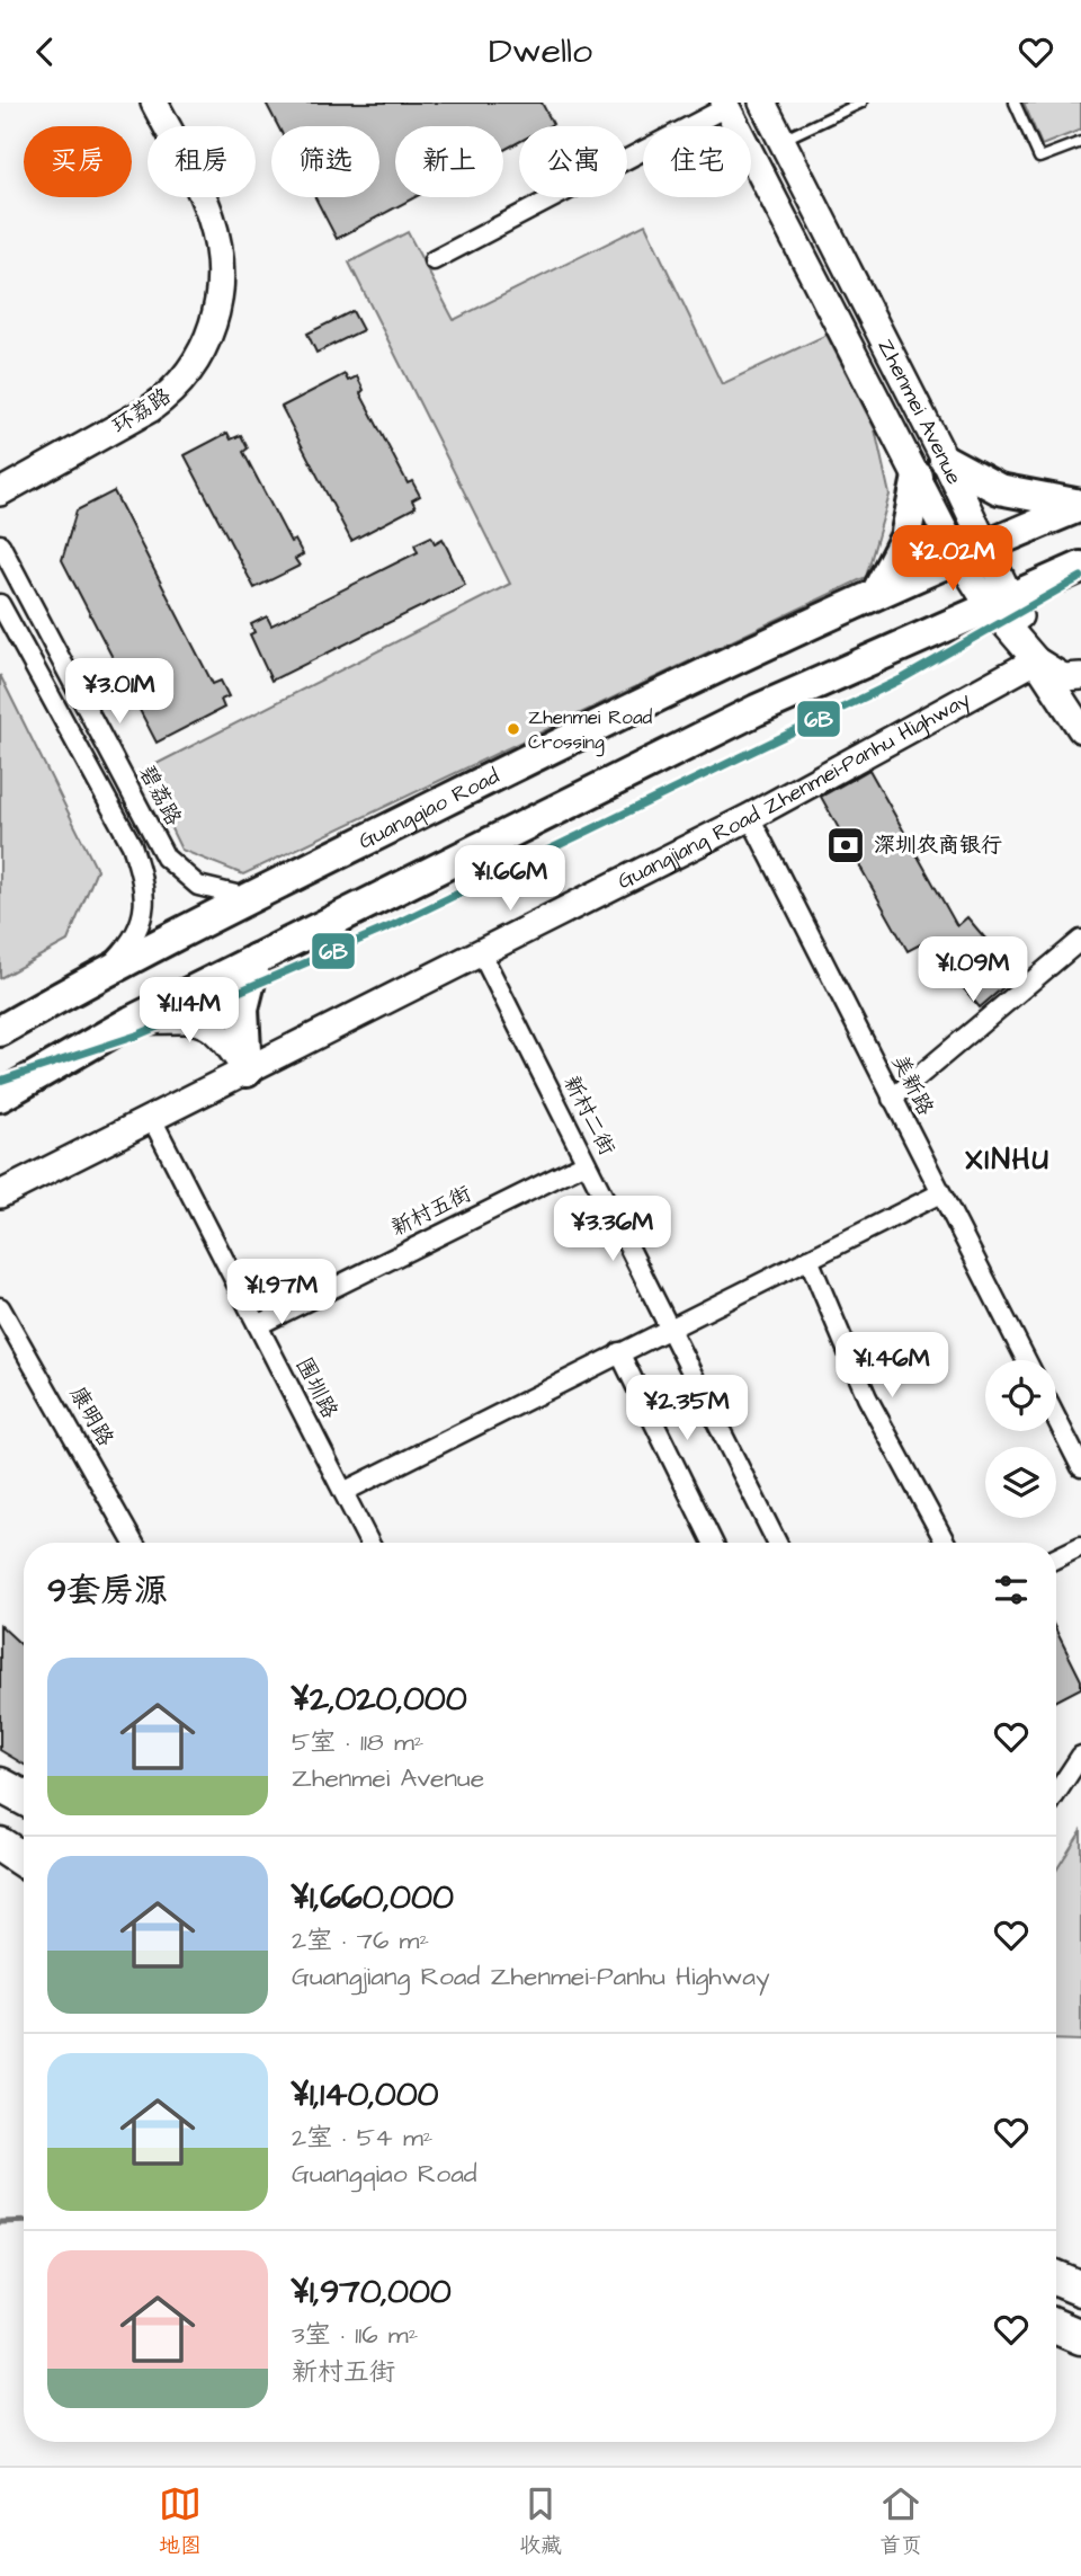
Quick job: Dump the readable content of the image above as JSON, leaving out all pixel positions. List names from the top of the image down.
{
  "streets": {
    "main road": ["Guangqiao Road"],
    "street": [
      "环荔路",
      "Zhenmei Avenue",
      "Guangjiang Road Zhenmei-Panhu Highway",
      "碧荔路",
      "美新路",
      "新村二街",
      "新村五街",
      "围圳路",
      "康明路"
    ]
  },
  "crossings": [
    ["Zhenmei Avenue", "Guangjiang Road Zhenmei-Panhu Highway"],
    ["Zhenmei Avenue", "Guangqiao Road"],
    ["Guangjiang Road Zhenmei-Panhu Highway", "美新路"],
    ["Guangjiang Road Zhenmei-Panhu Highway", "新村二街"],
    ["Guangjiang Road Zhenmei-Panhu Highway", "围圳路"],
    ["碧荔路", "Guangqiao Road"],
    ["新村二街", "新村五街"],
    ["新村五街", "围圳路"]
  ],
  "districts": ["XINHU"],
  "places": {
    "other": ["Zhenmei Road Crossing"],
    "bank": ["深圳农商银行"]
  },
  "lines": ["transit line 6B"],
  "page": {
    "header": "Dwello",
    "chip": [
      "买房",
      "租房",
      "筛选",
      "新上",
      "公寓",
      "住宅"
    ],
    "price": [
      "¥2.02M",
      "¥3.01M",
      "¥1.66M",
      "¥1.09M",
      "¥1.14M",
      "¥3.36M",
      "¥1.97M",
      "¥1.46M",
      "¥2.35M"
    ],
    "heading": "9套房源",
    "list": [
      {
        "name": "¥2,020,000",
        "note": "5室 · 118 m² · Zhenmei Avenue"
      },
      {
        "name": "¥1,660,000",
        "note": "2室 · 76 m² · Guangjiang Road Zhenmei-Panhu Highway"
      },
      {
        "name": "¥1,140,000",
        "note": "2室 · 54 m² · Guangqiao Road"
      },
      {
        "name": "¥1,970,000",
        "note": "3室 · 116 m² · 新村五街"
      }
    ],
    "tabs": ["地图", "收藏", "首页"]
  }
}
